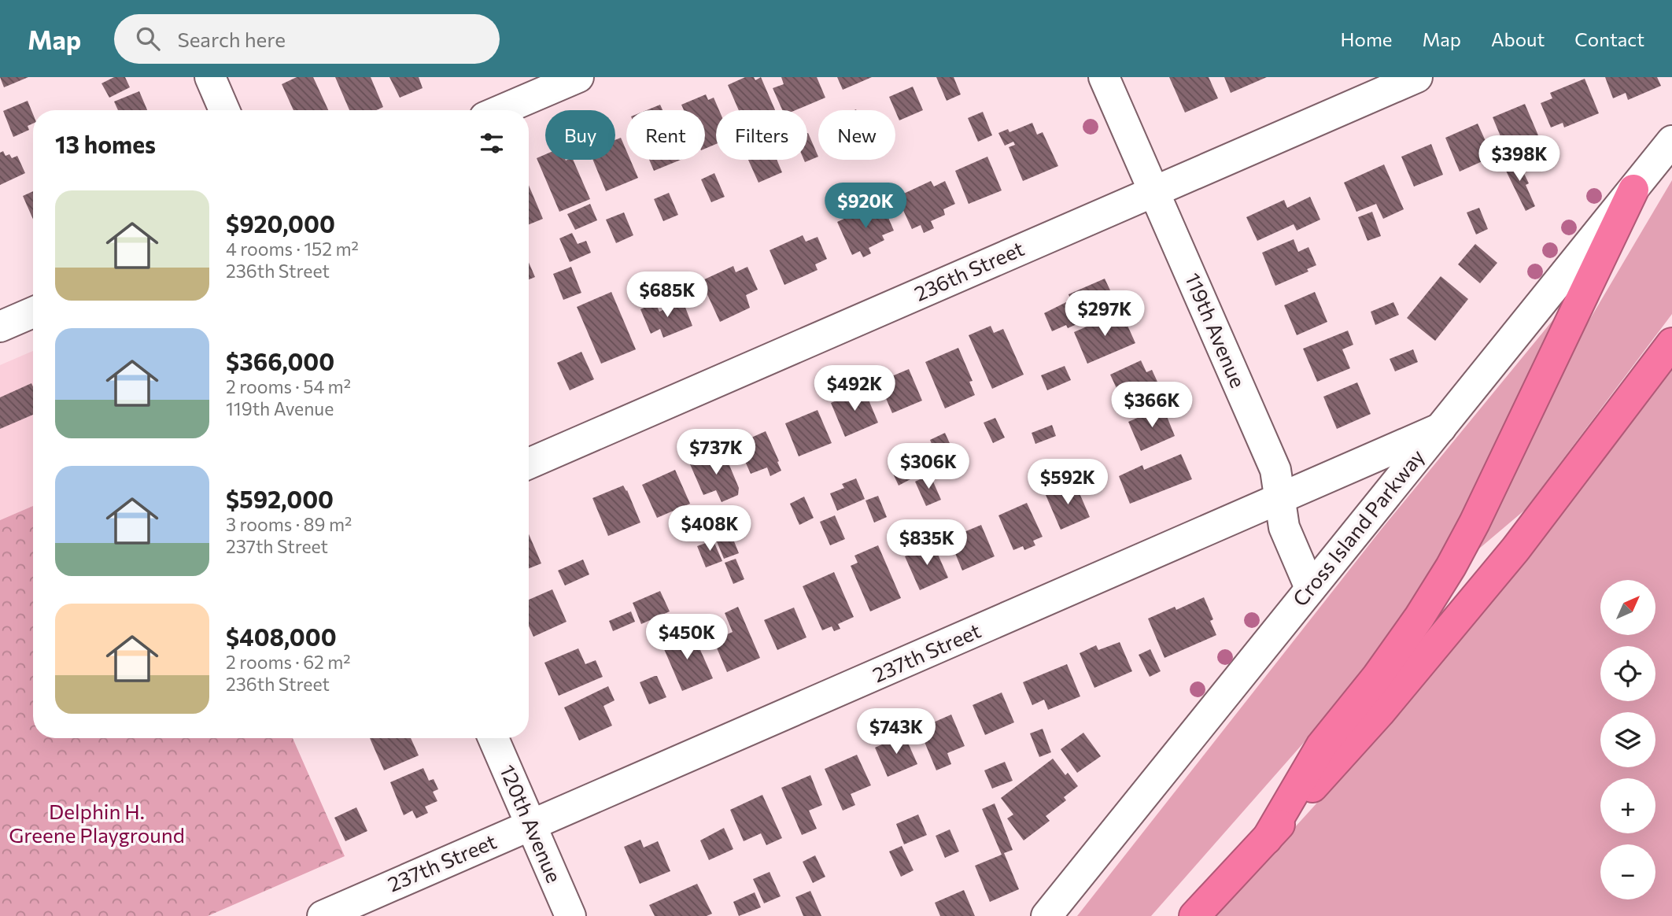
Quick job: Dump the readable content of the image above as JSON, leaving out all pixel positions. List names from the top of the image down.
{
  "streets": {
    "street": [
      "236th Street",
      "119th Avenue",
      "Cross Island Parkway",
      "237th Street",
      "120th Avenue"
    ]
  },
  "crossings": [
    ["236th Street", "119th Avenue"],
    ["119th Avenue", "Cross Island Parkway"],
    ["119th Avenue", "237th Street"],
    ["Cross Island Parkway", "237th Street"],
    ["237th Street", "120th Avenue"]
  ],
  "parks": ["Delphin H. Greene Playground"],
  "north": "top right",
  "page": {
    "header": "Map",
    "search": "Search here",
    "nav": [
      "Home",
      "Map",
      "About",
      "Contact"
    ],
    "chip": [
      "Buy",
      "Rent",
      "Filters",
      "New"
    ],
    "heading": "13 homes",
    "price": [
      "$398K",
      "$920K",
      "$685K",
      "$297K",
      "$492K",
      "$366K",
      "$737K",
      "$306K",
      "$592K",
      "$408K",
      "$835K",
      "$450K",
      "$743K"
    ],
    "list": [
      {
        "name": "$920,000",
        "note": "4 rooms · 152 m² · 236th Street"
      },
      {
        "name": "$366,000",
        "note": "2 rooms · 54 m² · 119th Avenue"
      },
      {
        "name": "$592,000",
        "note": "3 rooms · 89 m² · 237th Street"
      },
      {
        "name": "$408,000",
        "note": "2 rooms · 62 m² · 236th Street"
      }
    ],
    "map_buttons": ["+", "−"]
  }
}
